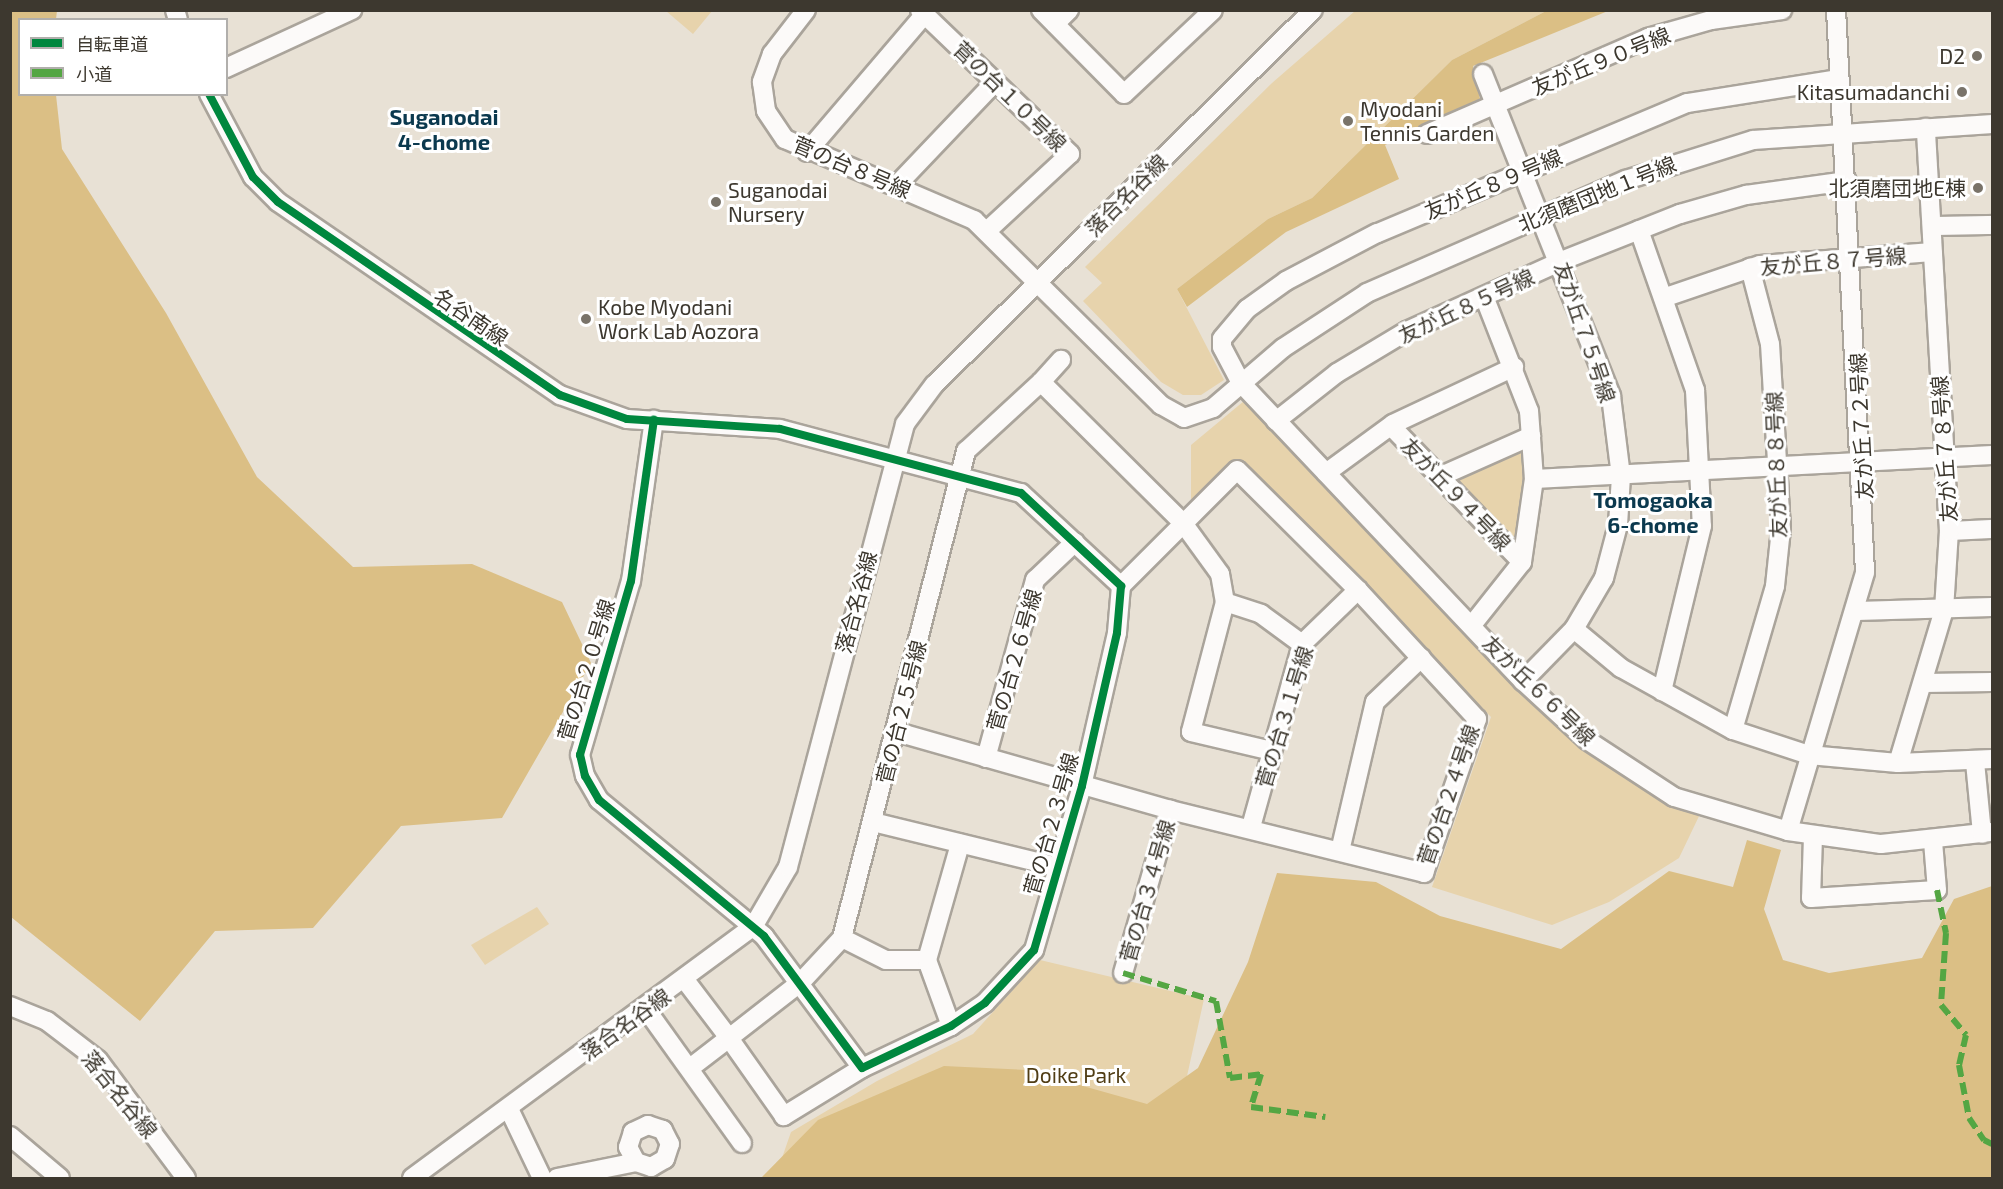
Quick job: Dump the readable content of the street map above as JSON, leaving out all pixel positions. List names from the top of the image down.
{
  "streets": {
    "street": [
      "友が丘９０号線",
      "菅の台１０号線",
      "菅の台８号線",
      "友が丘８９号線",
      "北須磨団地１号線",
      "落合名谷線",
      "友が丘８７号線",
      "友が丘８５号線",
      "名谷南線",
      "友が丘７５号線",
      "友が丘７２号線",
      "友が丘７８号線",
      "友が丘８８号線",
      "友が丘９４号線",
      "菅の台２６号線",
      "菅の台２０号線",
      "友が丘６６号線",
      "菅の台２５号線",
      "菅の台３１号線",
      "菅の台２４号線",
      "菅の台２３号線",
      "菅の台３４号線"
    ]
  },
  "crossings": [
    ["友が丘９０号線", "友が丘７５号線"],
    ["菅の台１０号線", "菅の台８号線"],
    ["菅の台８号線", "北須磨団地１号線"],
    ["菅の台８号線", "落合名谷線"],
    ["友が丘８９号線", "北須磨団地１号線"],
    ["友が丘８９号線", "友が丘７５号線"],
    ["友が丘８９号線", "友が丘７２号線"],
    ["友が丘８９号線", "友が丘６６号線"],
    ["北須磨団地１号線", "落合名谷線"],
    ["北須磨団地１号線", "友が丘７５号線"],
    ["北須磨団地１号線", "友が丘７２号線"],
    ["北須磨団地１号線", "友が丘７８号線"],
    ["北須磨団地１号線", "友が丘６６号線"],
    ["落合名谷線", "名谷南線"],
    ["落合名谷線", "菅の台２０号線"],
    ["友が丘８７号線", "友が丘７２号線"],
    ["友が丘８７号線", "友が丘７８号線"],
    ["友が丘８７号線", "友が丘８８号線"],
    ["友が丘８５号線", "友が丘７５号線"],
    ["友が丘８５号線", "友が丘７２号線"],
    ["友が丘８５号線", "友が丘６６号線"],
    ["名谷南線", "菅の台２０号線"],
    ["友が丘７５号線", "友が丘６６号線"],
    ["友が丘７２号線", "友が丘６６号線"],
    ["菅の台２６号線", "菅の台２４号線"],
    ["菅の台２５号線", "菅の台２４号線"],
    ["菅の台３１号線", "菅の台２４号線"],
    ["菅の台２４号線", "菅の台２３号線"],
    ["菅の台２４号線", "菅の台３４号線"]
  ],
  "districts": ["Suganodai 4-chome", "Tomogaoka 6-chome"],
  "parks": ["Doike Park"],
  "places": [
    "D2",
    "Kitasumadanchi",
    "Myodani Tennis Garden",
    "北須磨団地E棟",
    "Suganodai Nursery",
    "Kobe Myodani Work Lab Aozora"
  ],
  "legend": ["自転車道", "小道"]
}
